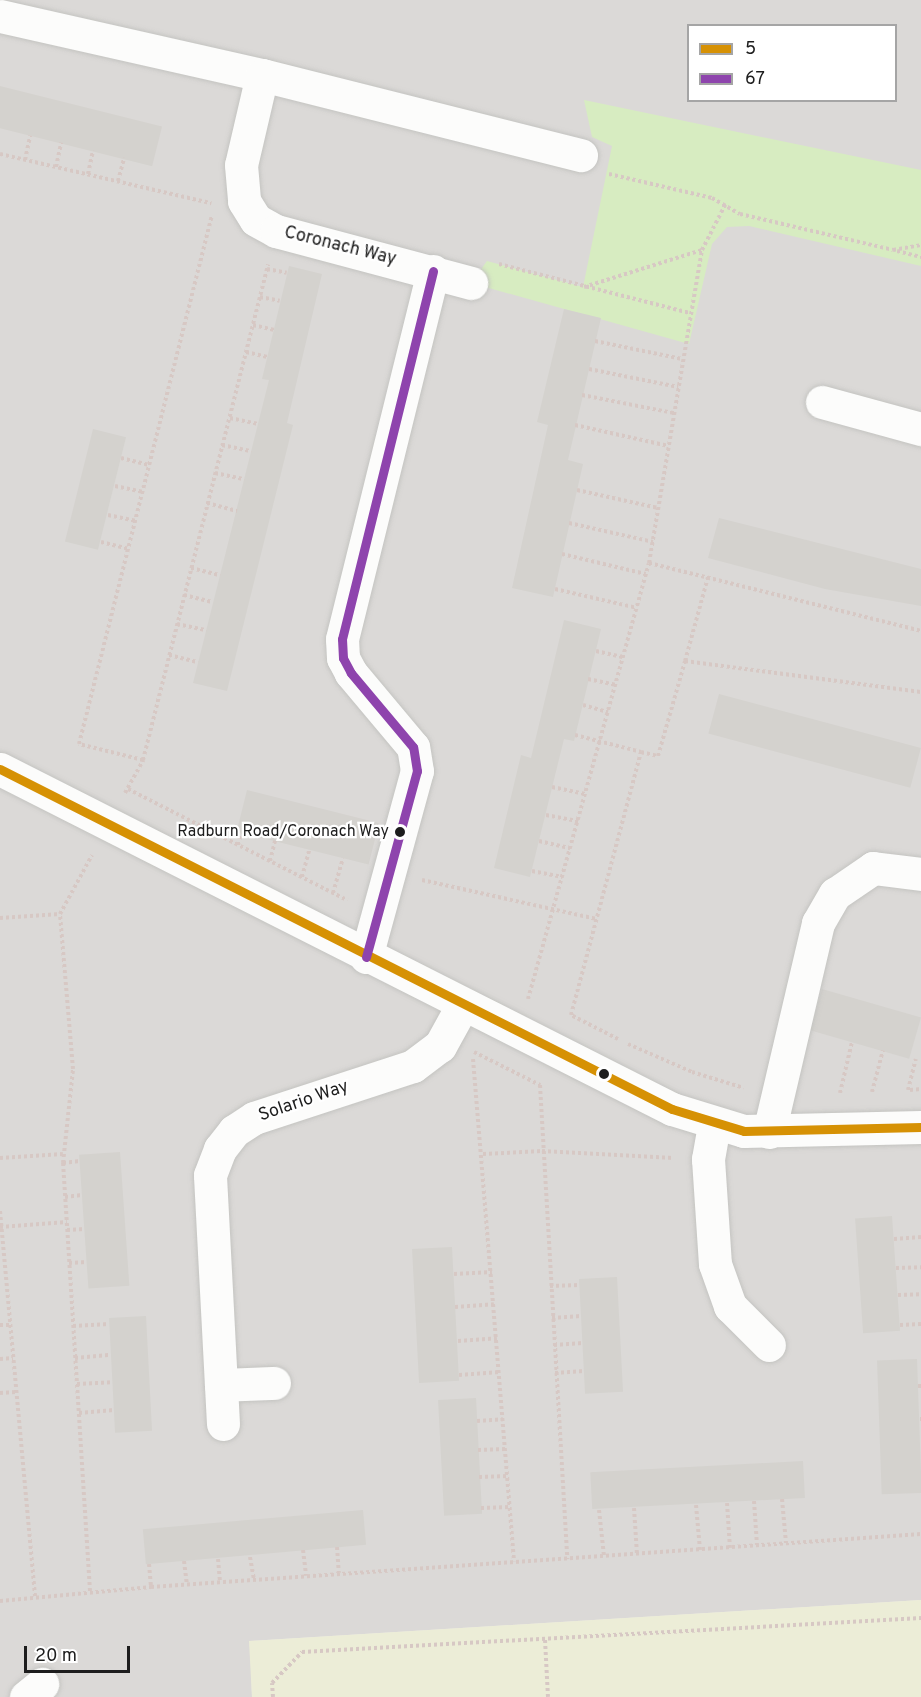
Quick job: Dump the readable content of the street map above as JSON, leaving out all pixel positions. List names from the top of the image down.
{
  "streets": {
    "street": ["Coronach Way", "Solario Way"]
  },
  "places": ["Radburn Road/Coronach Way"],
  "lines": ["transit line 67", "transit line 5"],
  "legend": ["5", "67"],
  "scale_bar": "20 m"
}
